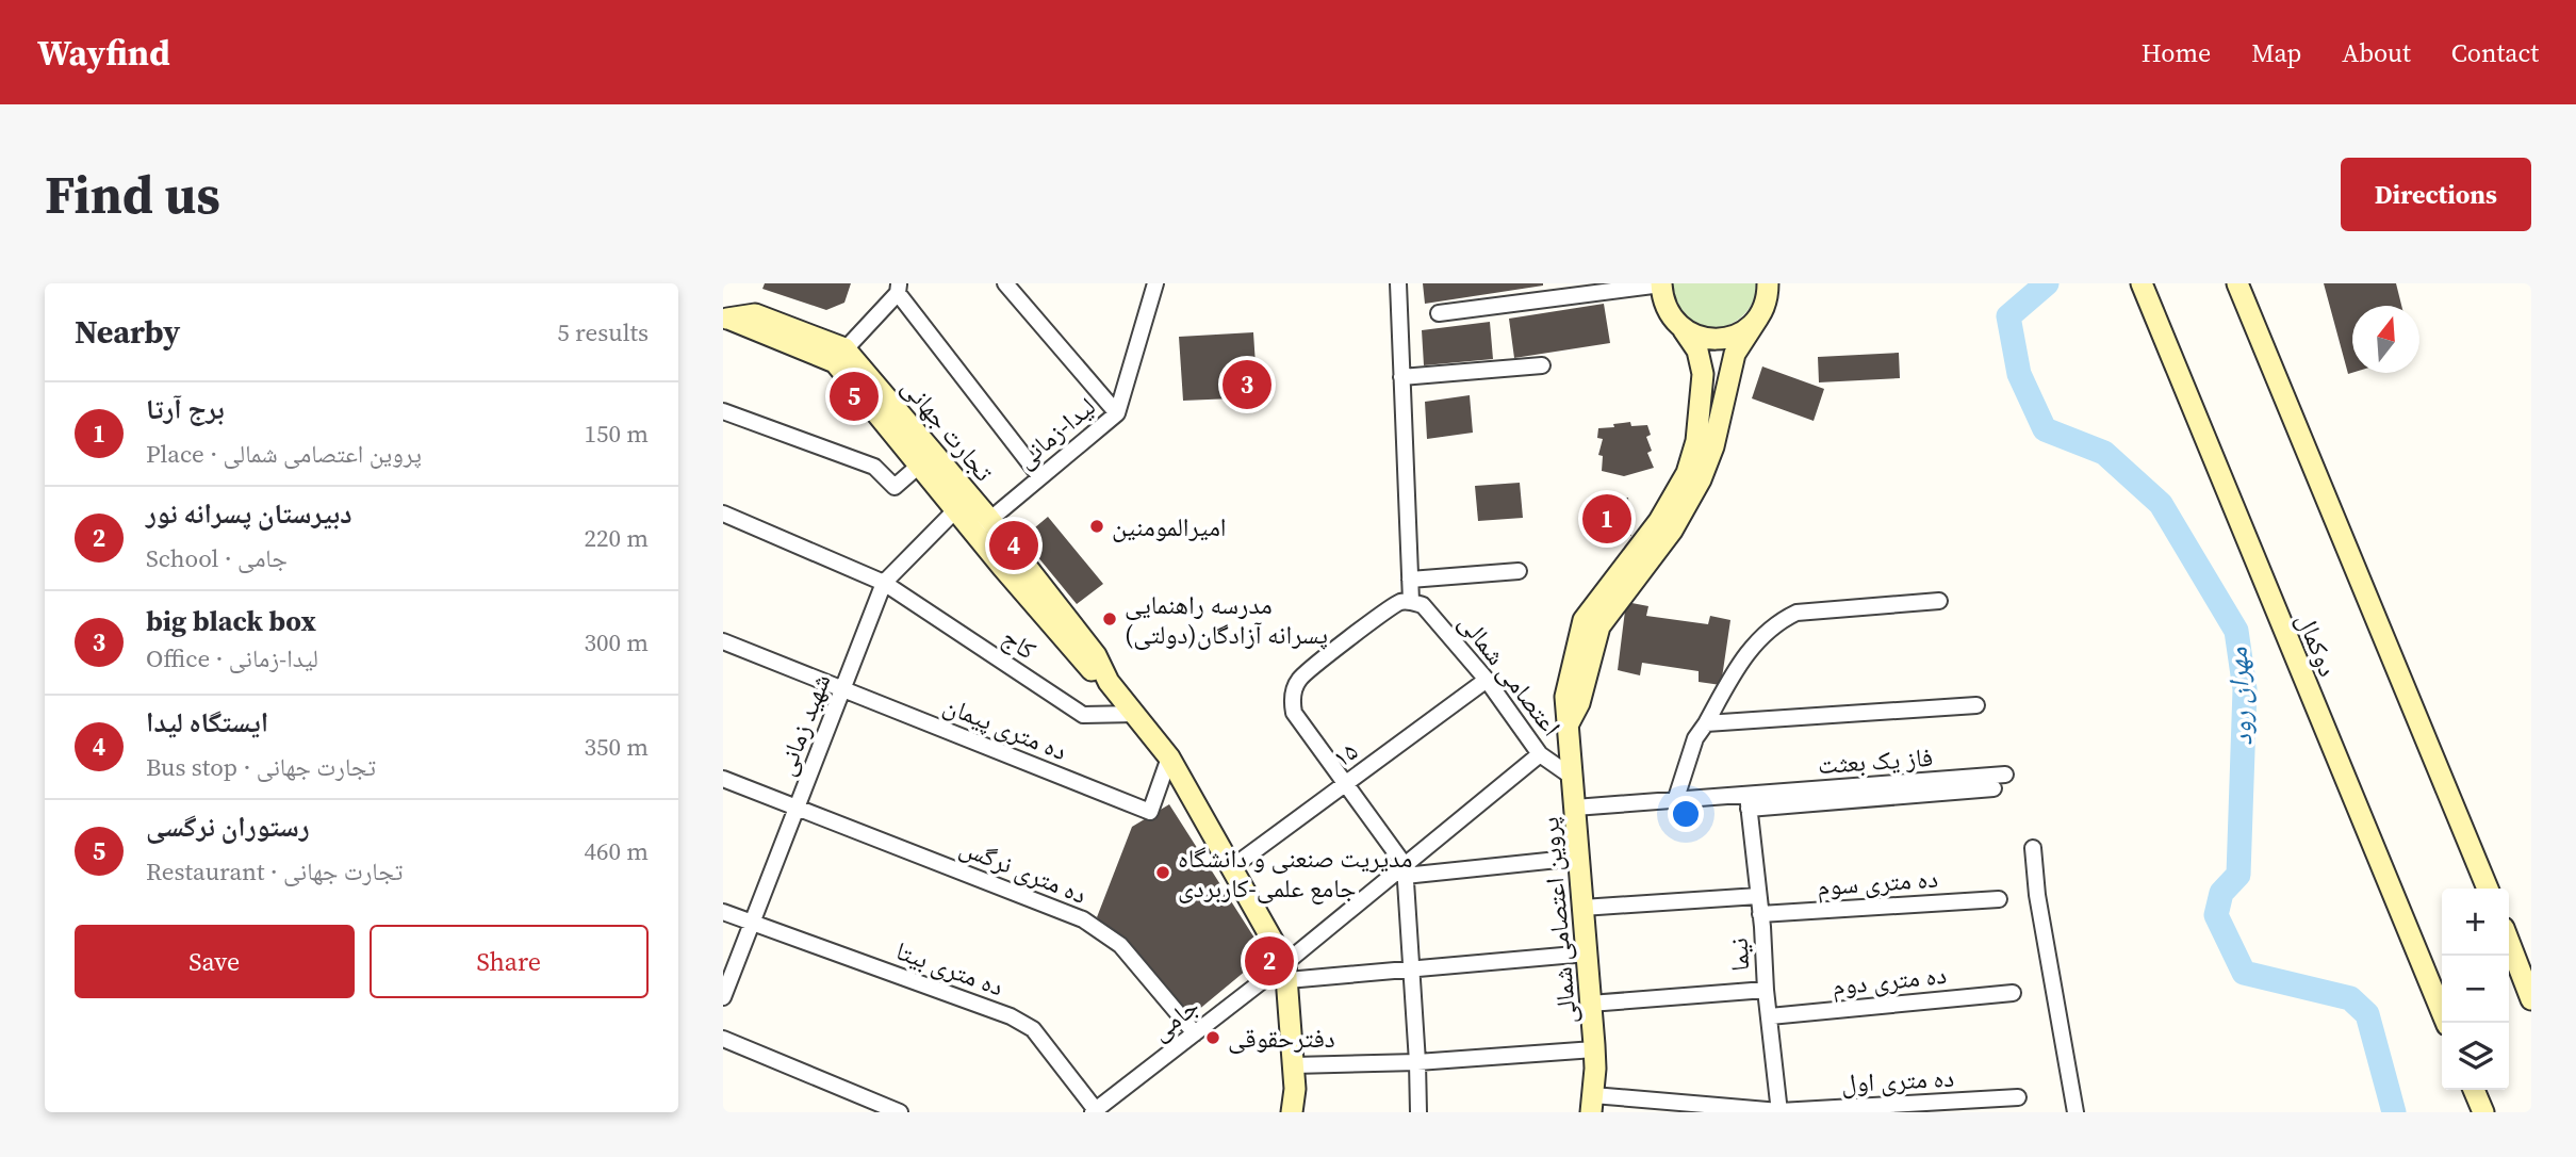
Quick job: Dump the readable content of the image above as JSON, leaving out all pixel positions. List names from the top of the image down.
{
  "streets": {
    "main road": ["تجارت جهانی", "دوکمال", "پروین اعتصامی شمالی"],
    "street": [
      "لیدا-زمانی",
      "کاج",
      "اعتصامی شمالی",
      "شهید زمانی",
      "ده متری پیمان",
      "۱۵",
      "فاز یک بعثت",
      "ده متری نرگس",
      "ده متری سوم",
      "نیما",
      "ده متری بیتا",
      "ده متری دوم",
      "جامی",
      "ده متری اول"
    ]
  },
  "crossings": [
    ["تجارت جهانی", "لیدا-زمانی"],
    ["تجارت جهانی", "کاج"],
    ["تجارت جهانی", "شهید زمانی"],
    ["تجارت جهانی", "ده متری پیمان"],
    ["تجارت جهانی", "۱۵"],
    ["تجارت جهانی", "جامی"],
    ["کاج", "شهید زمانی"],
    ["اعتصامی شمالی", "۱۵"],
    ["اعتصامی شمالی", "پروین اعتصامی شمالی"],
    ["اعتصامی شمالی", "جامی"],
    ["شهید زمانی", "ده متری پیمان"],
    ["شهید زمانی", "ده متری نرگس"],
    ["شهید زمانی", "ده متری بیتا"],
    ["فاز یک بعثت", "نیما"],
    ["ده متری نرگس", "جامی"],
    ["ده متری سوم", "نیما"],
    ["پروین اعتصامی شمالی", "ده متری اول"],
    ["نیما", "ده متری دوم"],
    ["نیما", "ده متری اول"],
    ["ده متری بیتا", "جامی"]
  ],
  "water": ["مهران رود"],
  "places": [
    "امیرالمومنین",
    "مدرسه راهنمایی پسرانه آزادگان(دولتی)",
    "مدیریت صنعنی و دانشگاه جامع علمی-کاربردی",
    "دفترحقوقی"
  ],
  "north": "top",
  "page": {
    "header": "Wayfind",
    "nav": [
      "Home",
      "Map",
      "About",
      "Contact"
    ],
    "buttons": [
      "Directions",
      ["Save", "Share"]
    ],
    "title": "Find us",
    "heading": ["Nearby", "5 results"],
    "pins": [
      "3",
      "5",
      "1",
      "4",
      "2"
    ],
    "list": [
      {
        "mark": "1",
        "name": "برج آرتا",
        "note": "Place · پروین اعتصامی شمالی",
        "value": "150 m"
      },
      {
        "mark": "2",
        "name": "دبیرستان پسرانه نور",
        "note": "School · جامی",
        "value": "220 m"
      },
      {
        "mark": "3",
        "name": "big black box",
        "note": "Office · لیدا-زمانی",
        "value": "300 m"
      },
      {
        "mark": "4",
        "name": "ایستگاه لیدا",
        "note": "Bus stop · تجارت جهانی",
        "value": "350 m"
      },
      {
        "mark": "5",
        "name": "رستوران نرگسی",
        "note": "Restaurant · تجارت جهانی",
        "value": "460 m"
      }
    ],
    "map_buttons": ["+", "−"]
  }
}
